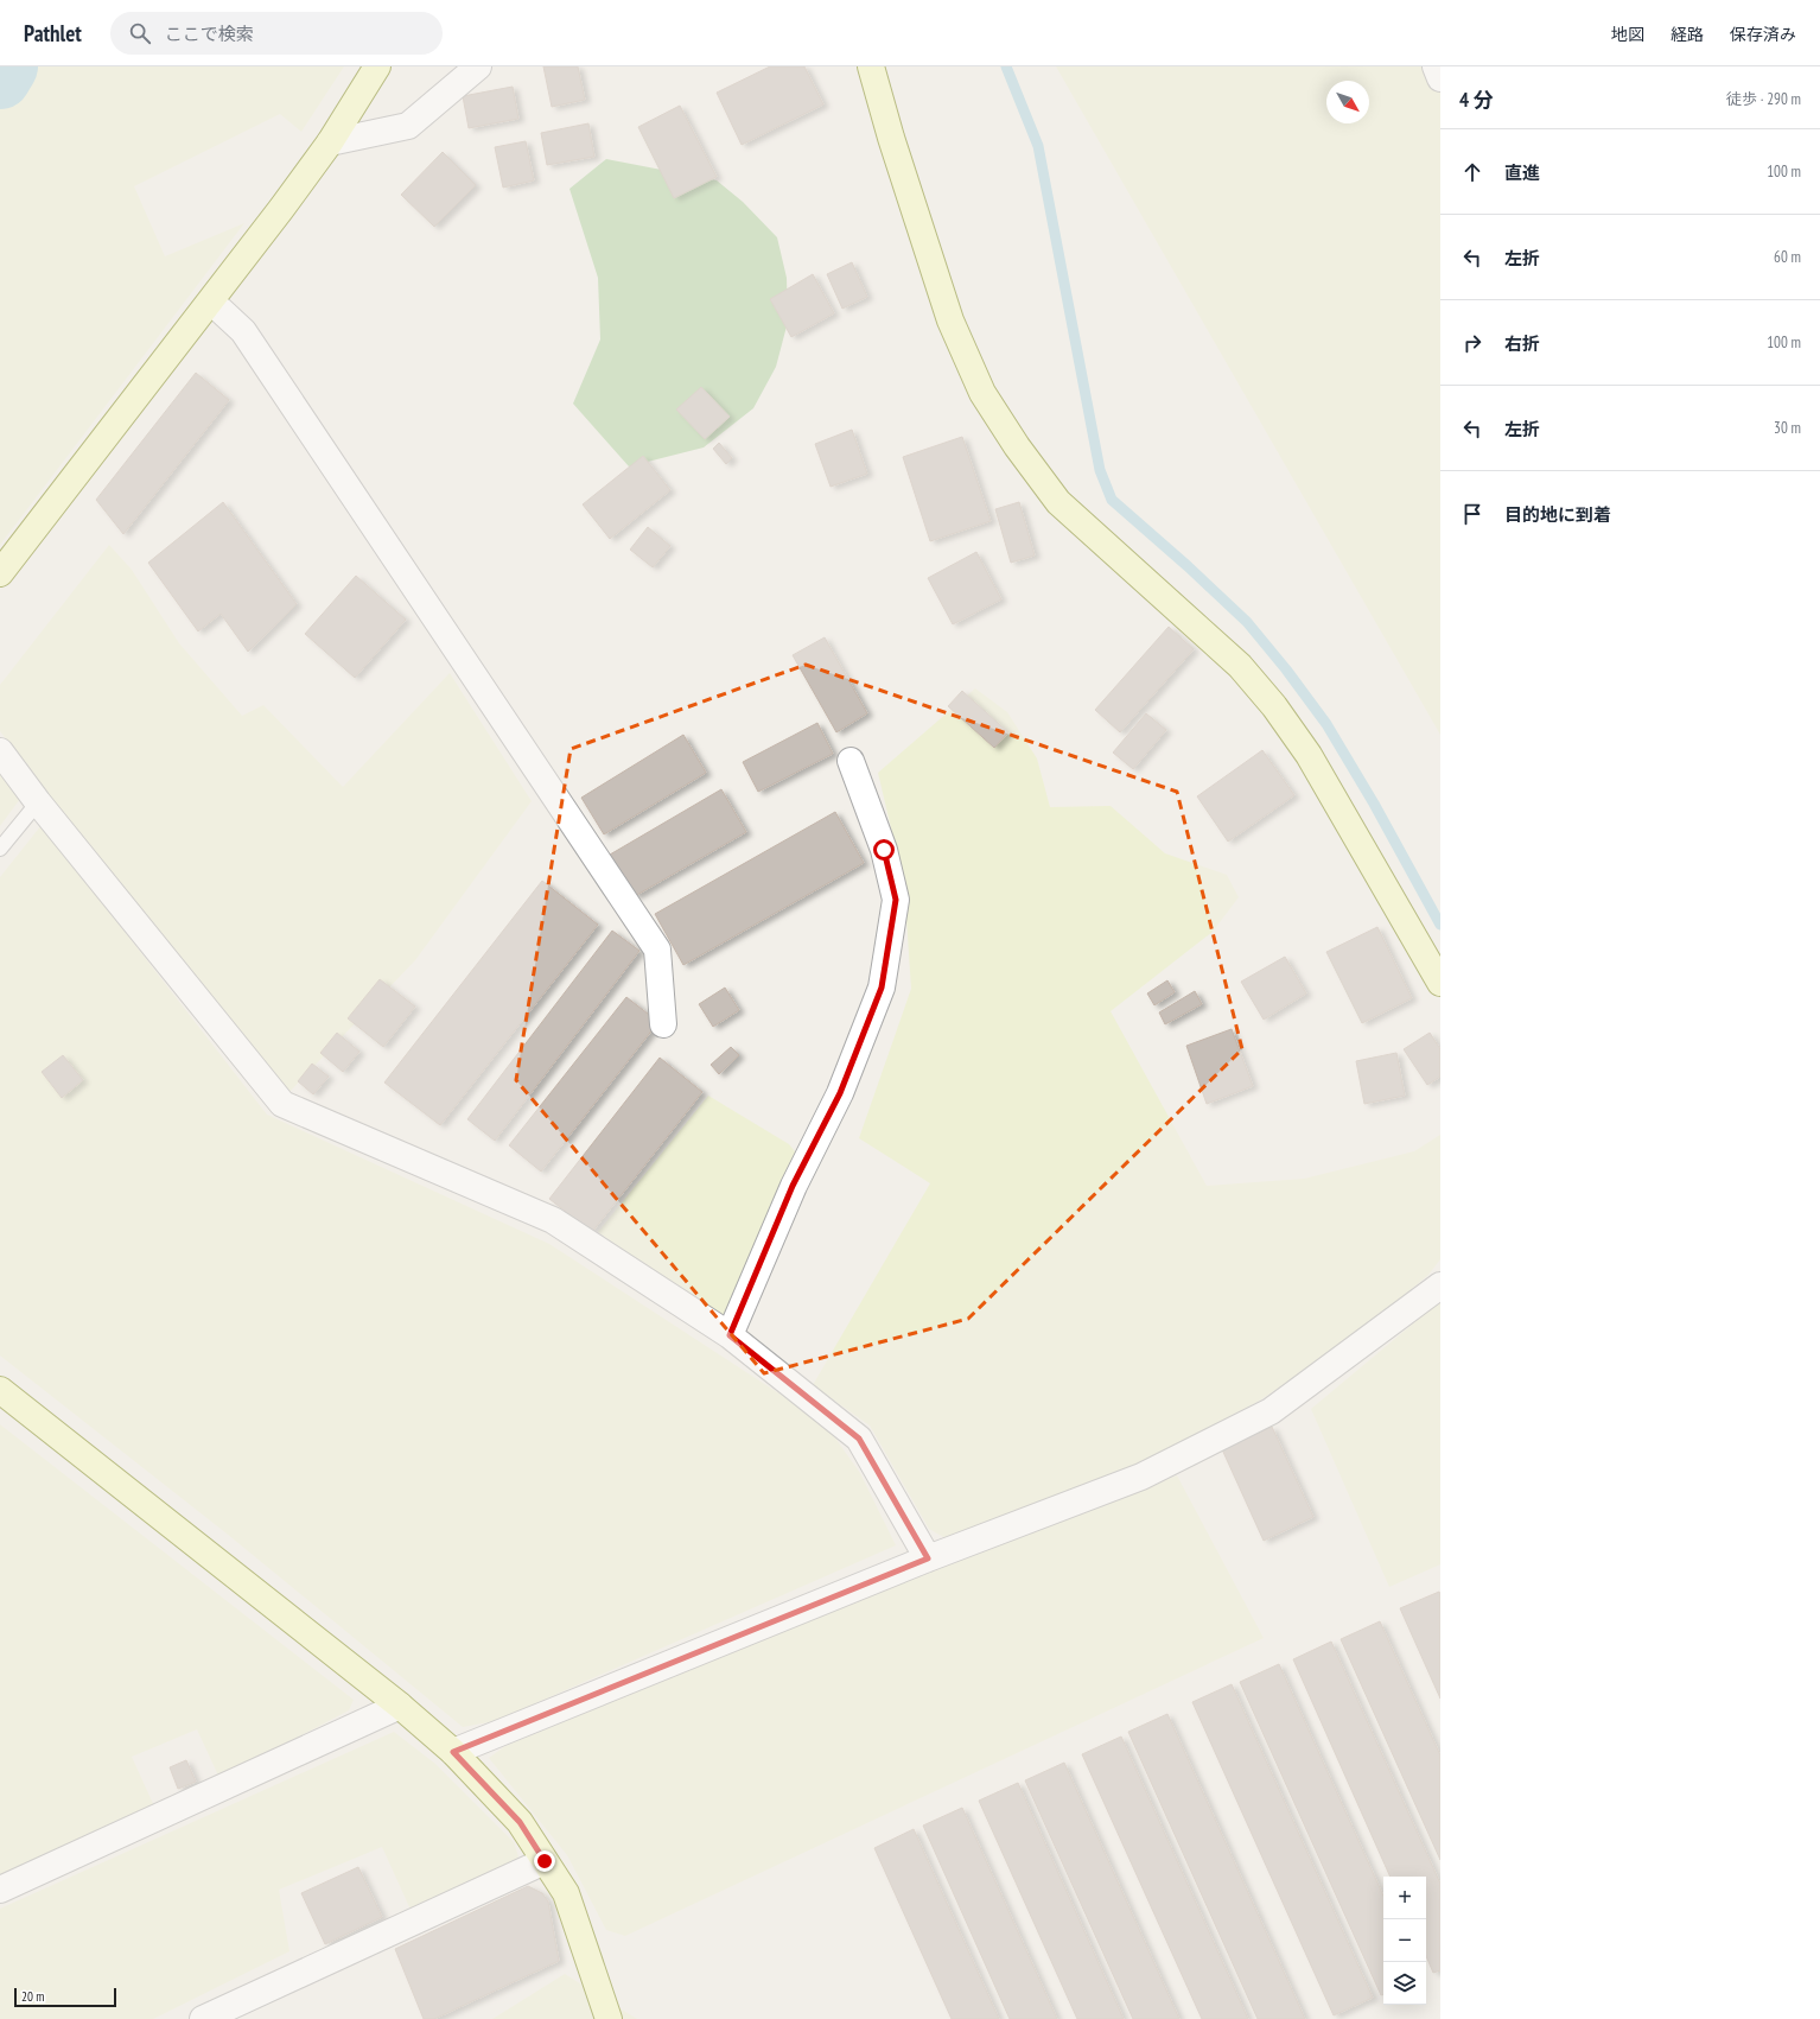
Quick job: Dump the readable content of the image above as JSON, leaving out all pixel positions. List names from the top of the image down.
{
  "scale_bar": "20 m",
  "north": "bottom right",
  "page": {
    "header": "Pathlet",
    "search": "ここで検索",
    "nav": ["地図", "経路", "保存済み"],
    "heading": ["4 分", "徒歩 · 290 m"],
    "list": [
      ["直進", "100 m"],
      ["左折", "60 m"],
      ["右折", "100 m"],
      ["左折", "30 m"],
      "目的地に到着"
    ],
    "map_buttons": ["+", "−"],
    "scale": "20 m"
  }
}
